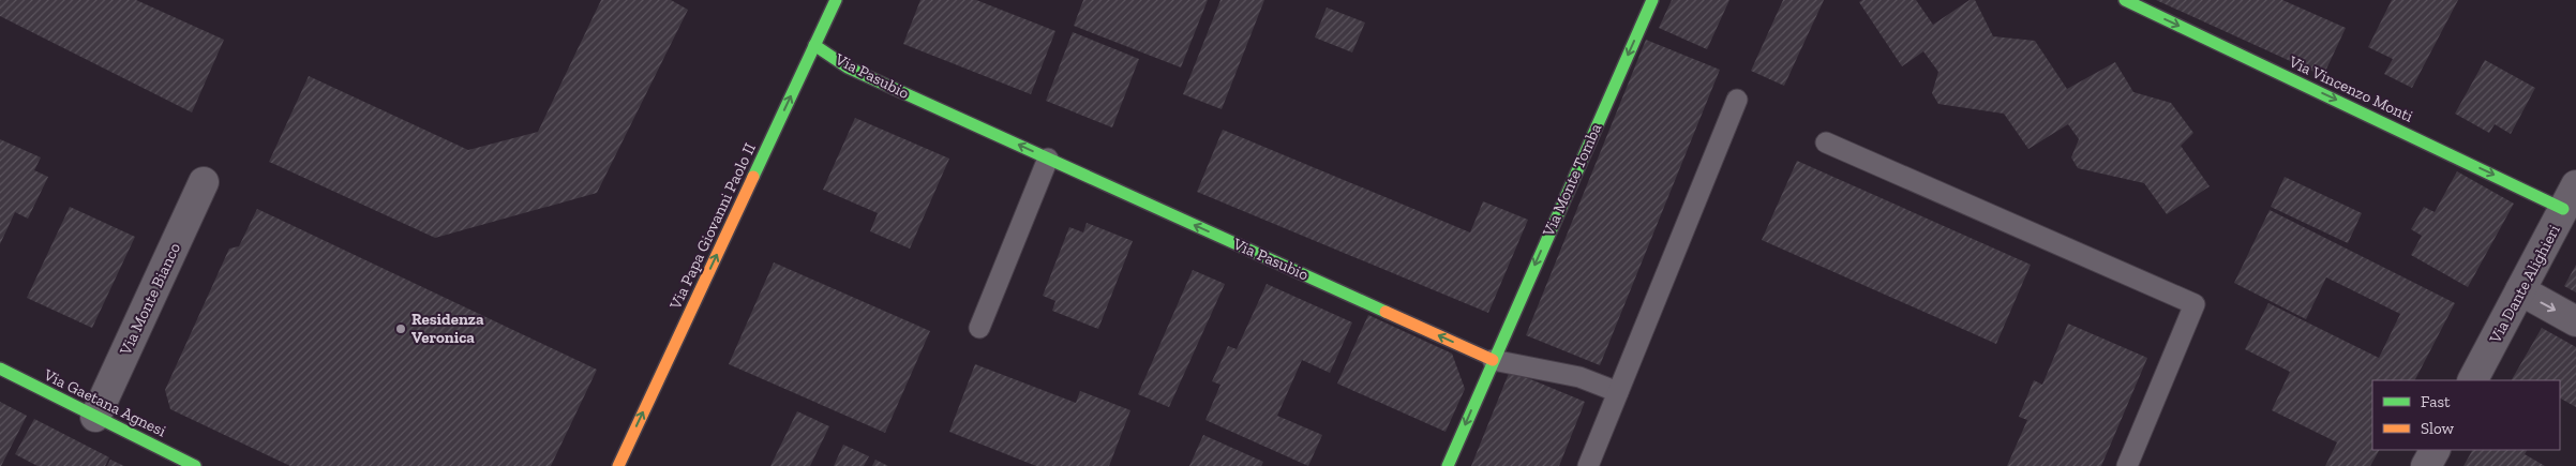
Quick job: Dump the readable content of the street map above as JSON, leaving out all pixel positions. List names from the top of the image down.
{
  "streets": {
    "street": [
      "Via Pasubio",
      "Via Vincenzo Monti",
      "Via Monte Tomba",
      "Via Papa Giovanni Paolo II",
      "Via Dante Alighieri",
      "Via Monte Bianco",
      "Via Gaetana Agnesi"
    ]
  },
  "crossings": [
    ["Via Pasubio", "Via Monte Tomba"],
    ["Via Pasubio", "Via Papa Giovanni Paolo II"],
    ["Via Vincenzo Monti", "Via Dante Alighieri"],
    ["Via Monte Bianco", "Via Gaetana Agnesi"]
  ],
  "one_way": [
    "Via Pasubio",
    "Via Vincenzo Monti",
    "Via Monte Tomba",
    "Via Papa Giovanni Paolo II"
  ],
  "places": ["Residenza Veronica"],
  "legend": ["Fast", "Slow"]
}
